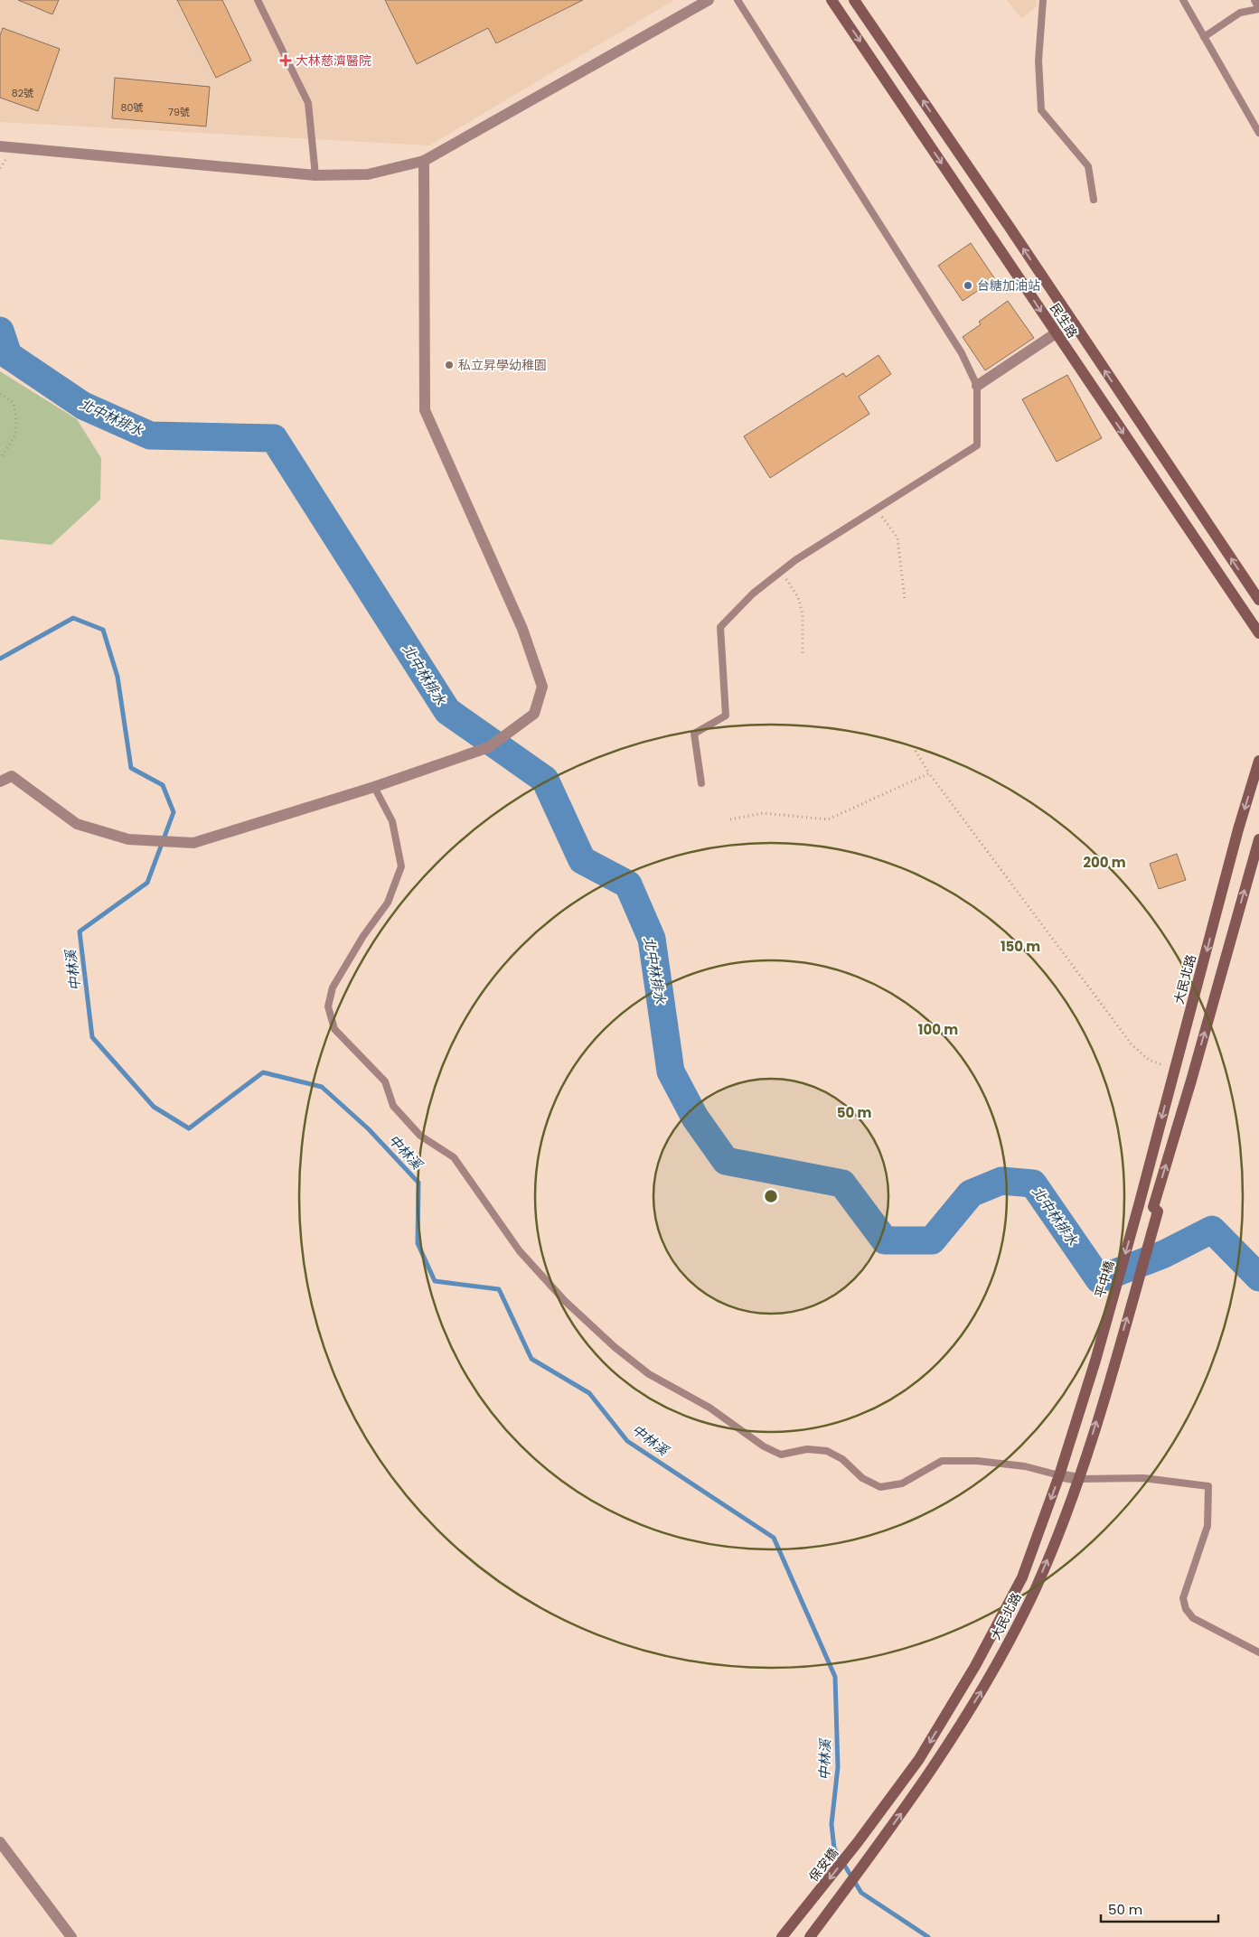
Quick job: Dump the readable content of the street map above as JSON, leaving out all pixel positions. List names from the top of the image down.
{
  "streets": {
    "main road": [
      "民生路",
      "大民北路",
      "平中橋",
      "保安橋"
    ]
  },
  "crossings": [
    ["大民北路", "平中橋"],
    ["大民北路", "保安橋"]
  ],
  "one_way": ["平中橋", "保安橋"],
  "water": ["北中林排水", "中林溪"],
  "places": {
    "health": ["大林慈濟醫院"],
    "other": ["台糖加油站", "私立昇學幼稚園"]
  },
  "house_numbers": ["82號", "80號", "79號"],
  "scale_bar": "50 m",
  "rings": [
    "200 m",
    "150 m",
    "100 m",
    "50 m"
  ]
}
